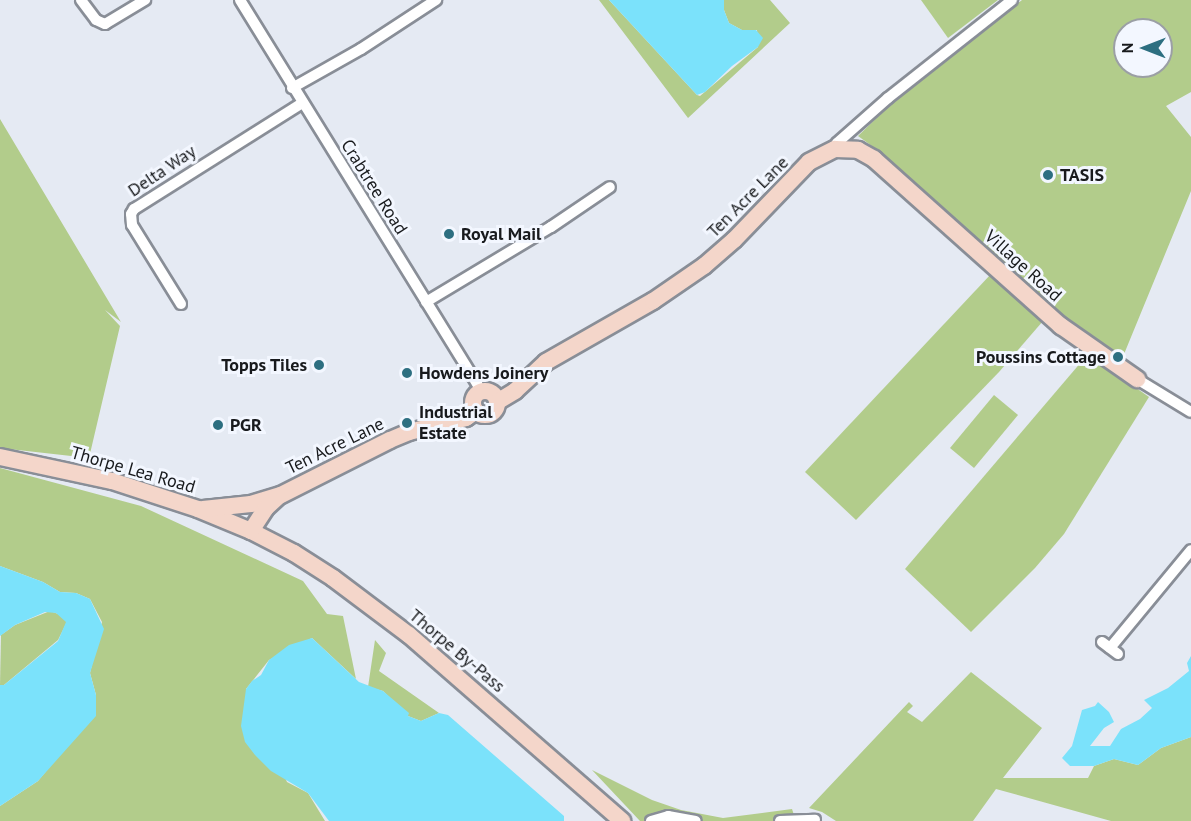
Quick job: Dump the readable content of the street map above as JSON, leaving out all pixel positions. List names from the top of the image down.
{
  "streets": {
    "street": [
      "Delta Way",
      "Crabtree Road",
      "Ten Acre Lane",
      "Village Road",
      "Thorpe Lea Road",
      "Thorpe By-Pass"
    ]
  },
  "crossings": [
    ["Delta Way", "Crabtree Road"],
    ["Crabtree Road", "Ten Acre Lane"],
    ["Ten Acre Lane", "Village Road"],
    ["Ten Acre Lane", "Thorpe Lea Road"],
    ["Ten Acre Lane", "Thorpe By-Pass"],
    ["Thorpe Lea Road", "Thorpe By-Pass"]
  ],
  "places": [
    "TASIS",
    "Royal Mail",
    "Poussins Cottage",
    "Topps Tiles",
    "Howdens Joinery",
    "Industrial Estate",
    "PGR"
  ],
  "north": "left"
}
